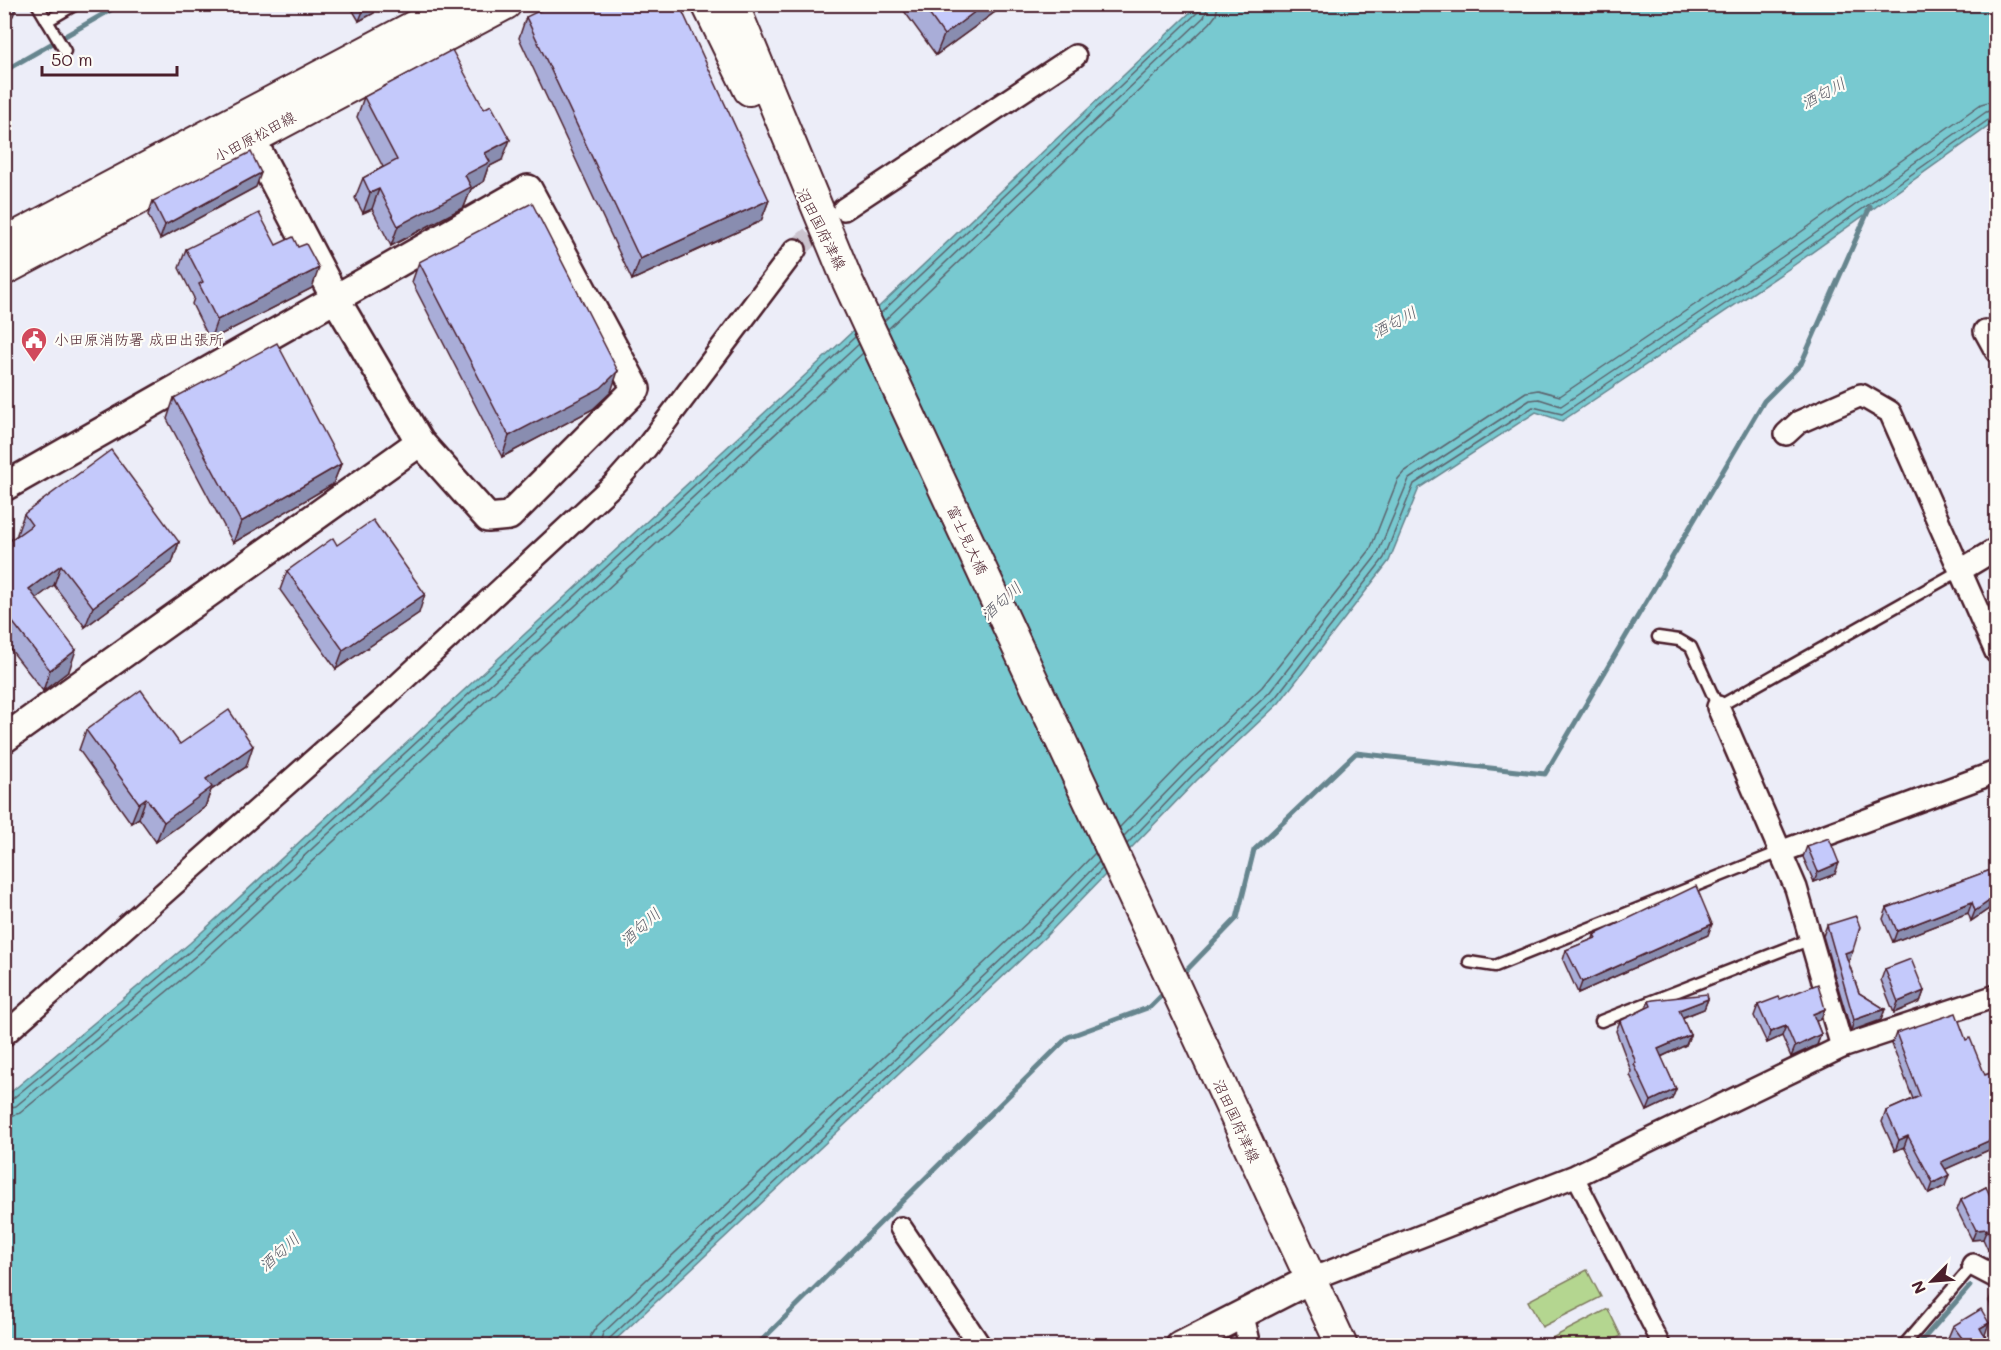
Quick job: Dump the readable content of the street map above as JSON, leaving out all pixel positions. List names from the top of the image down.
{
  "streets": {
    "main road": ["小田原松田線", "沼田国府津線", "富士見大橋"]
  },
  "crossings": [
    ["沼田国府津線", "富士見大橋"]
  ],
  "water": ["酒匂川"],
  "places": {
    "public building": ["小田原消防署 成田出張所"]
  },
  "scale_bar": "50 m",
  "north": "bottom left"
}
